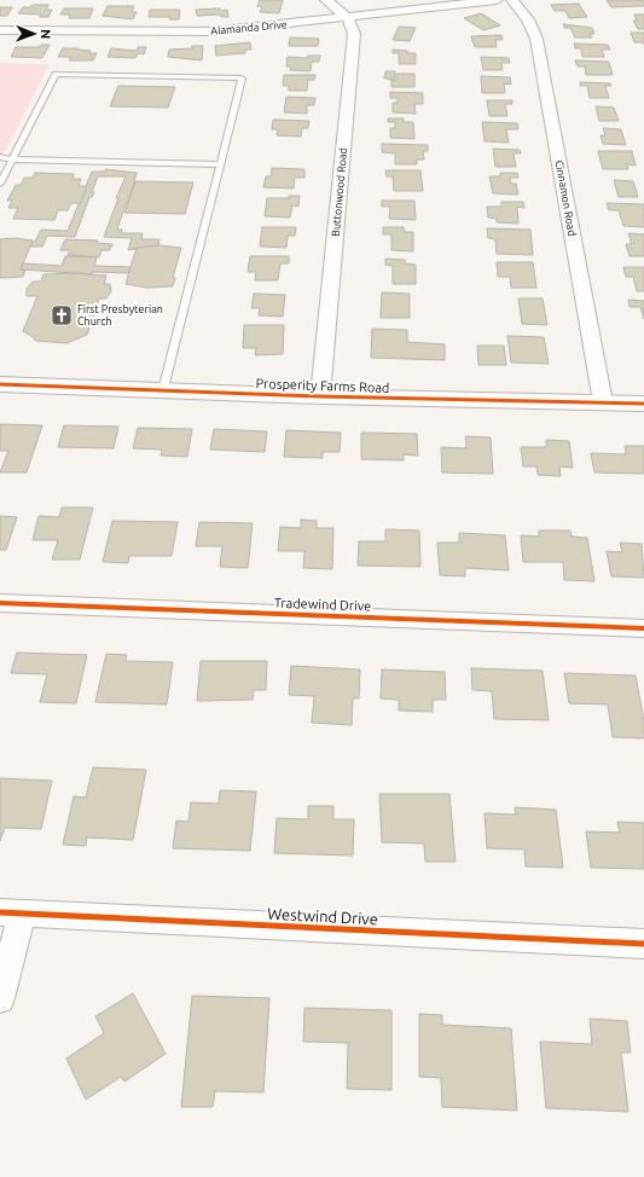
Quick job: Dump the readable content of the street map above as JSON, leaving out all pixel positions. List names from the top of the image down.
{
  "streets": {
    "street": [
      "Alamanda Drive",
      "Buttonwood Road",
      "Cinnamon Road",
      "Prosperity Farms Road",
      "Tradewind Drive",
      "Westwind Drive"
    ]
  },
  "crossings": [
    ["Alamanda Drive", "Buttonwood Road"],
    ["Buttonwood Road", "Prosperity Farms Road"],
    ["Cinnamon Road", "Prosperity Farms Road"]
  ],
  "places": {
    "church": ["First Presbyterian Church"]
  },
  "north": "right"
}
